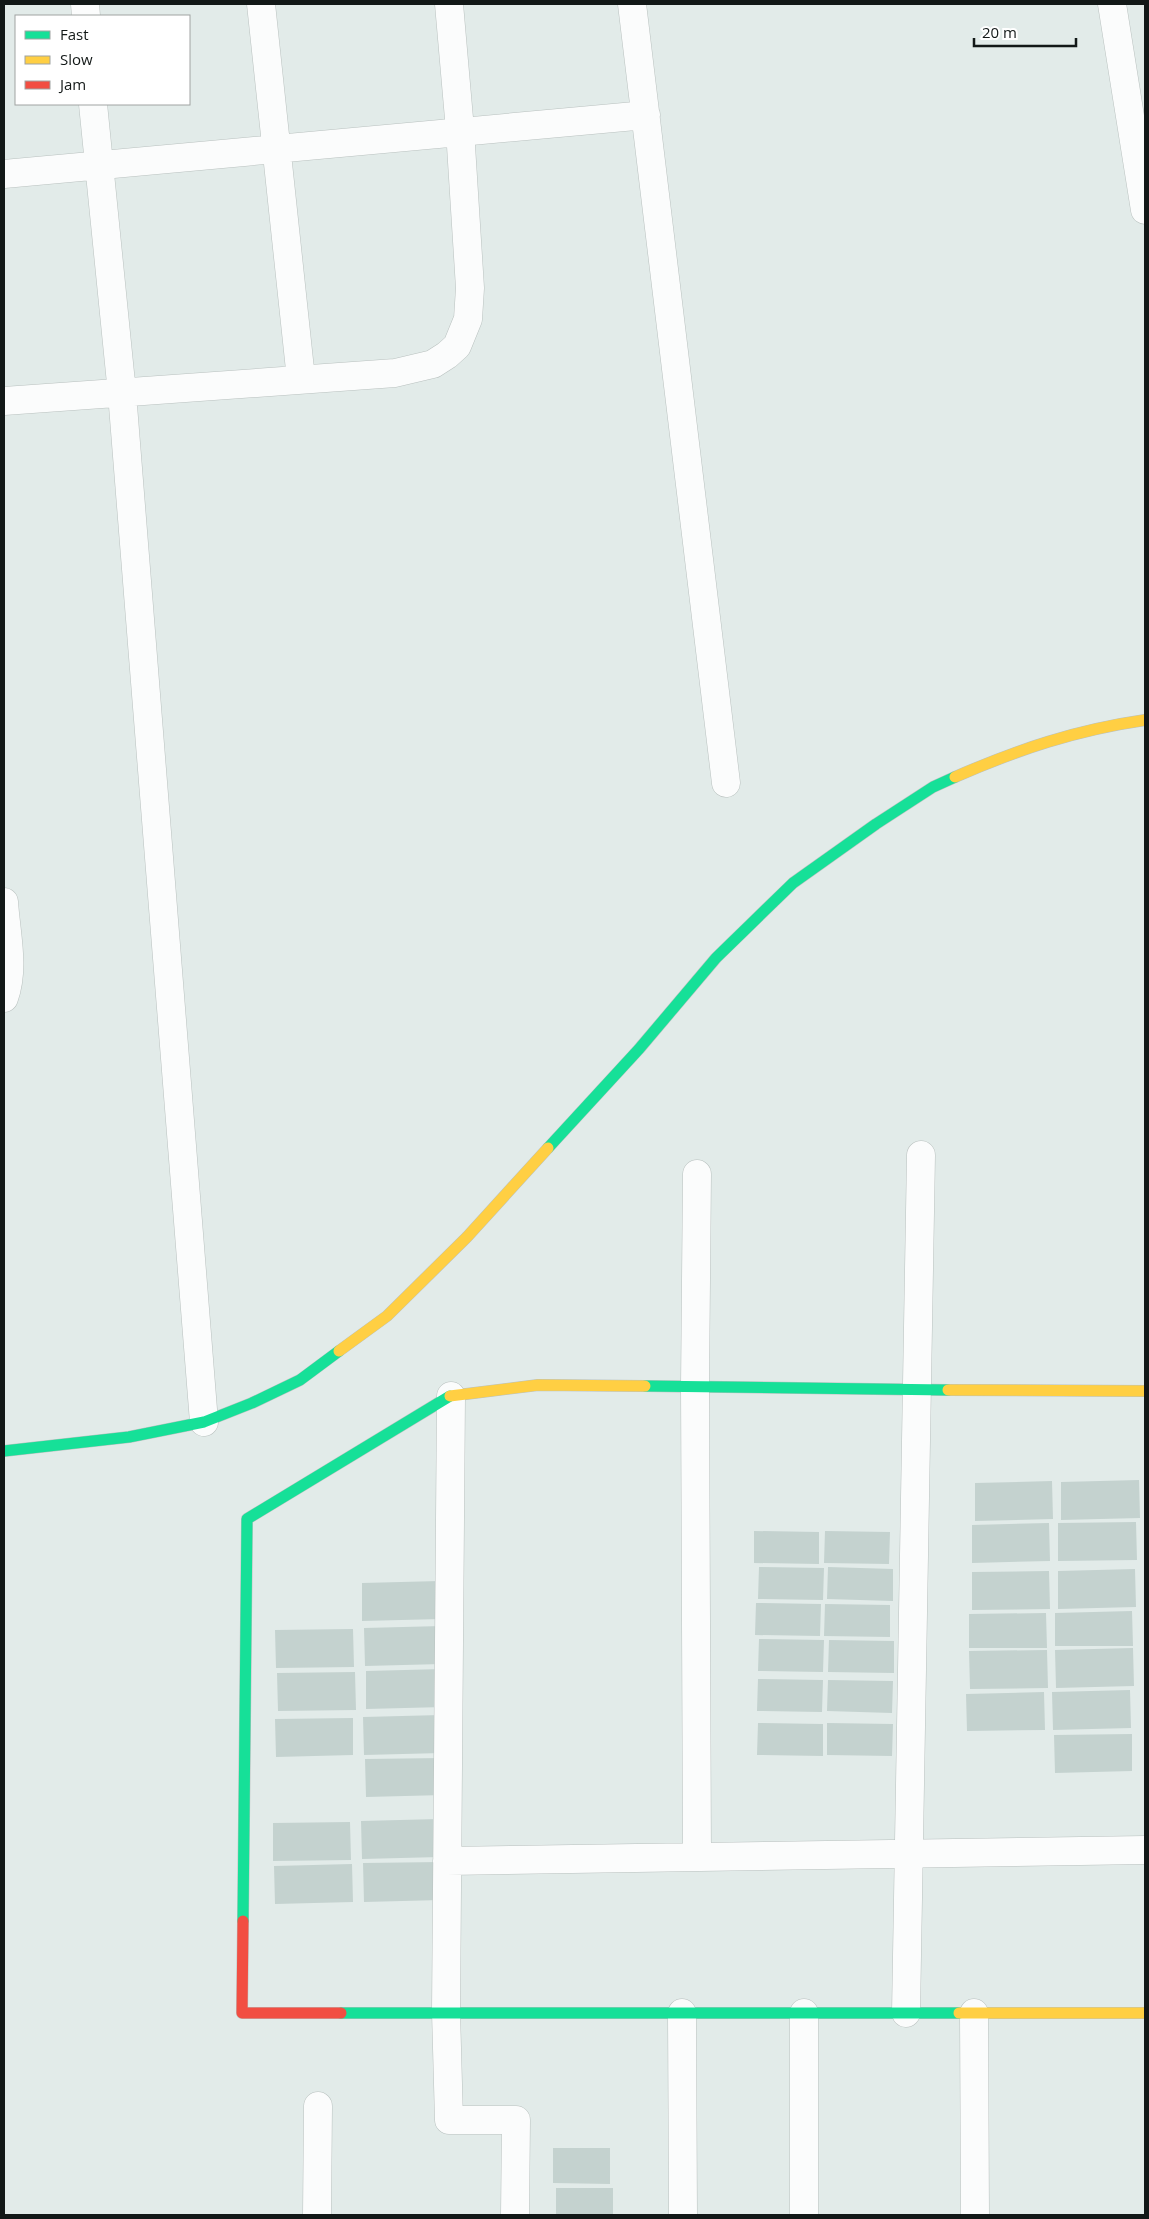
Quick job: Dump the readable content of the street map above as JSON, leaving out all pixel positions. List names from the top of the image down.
{
  "legend": ["Fast", "Slow", "Jam"],
  "scale_bar": "20 m"
}
